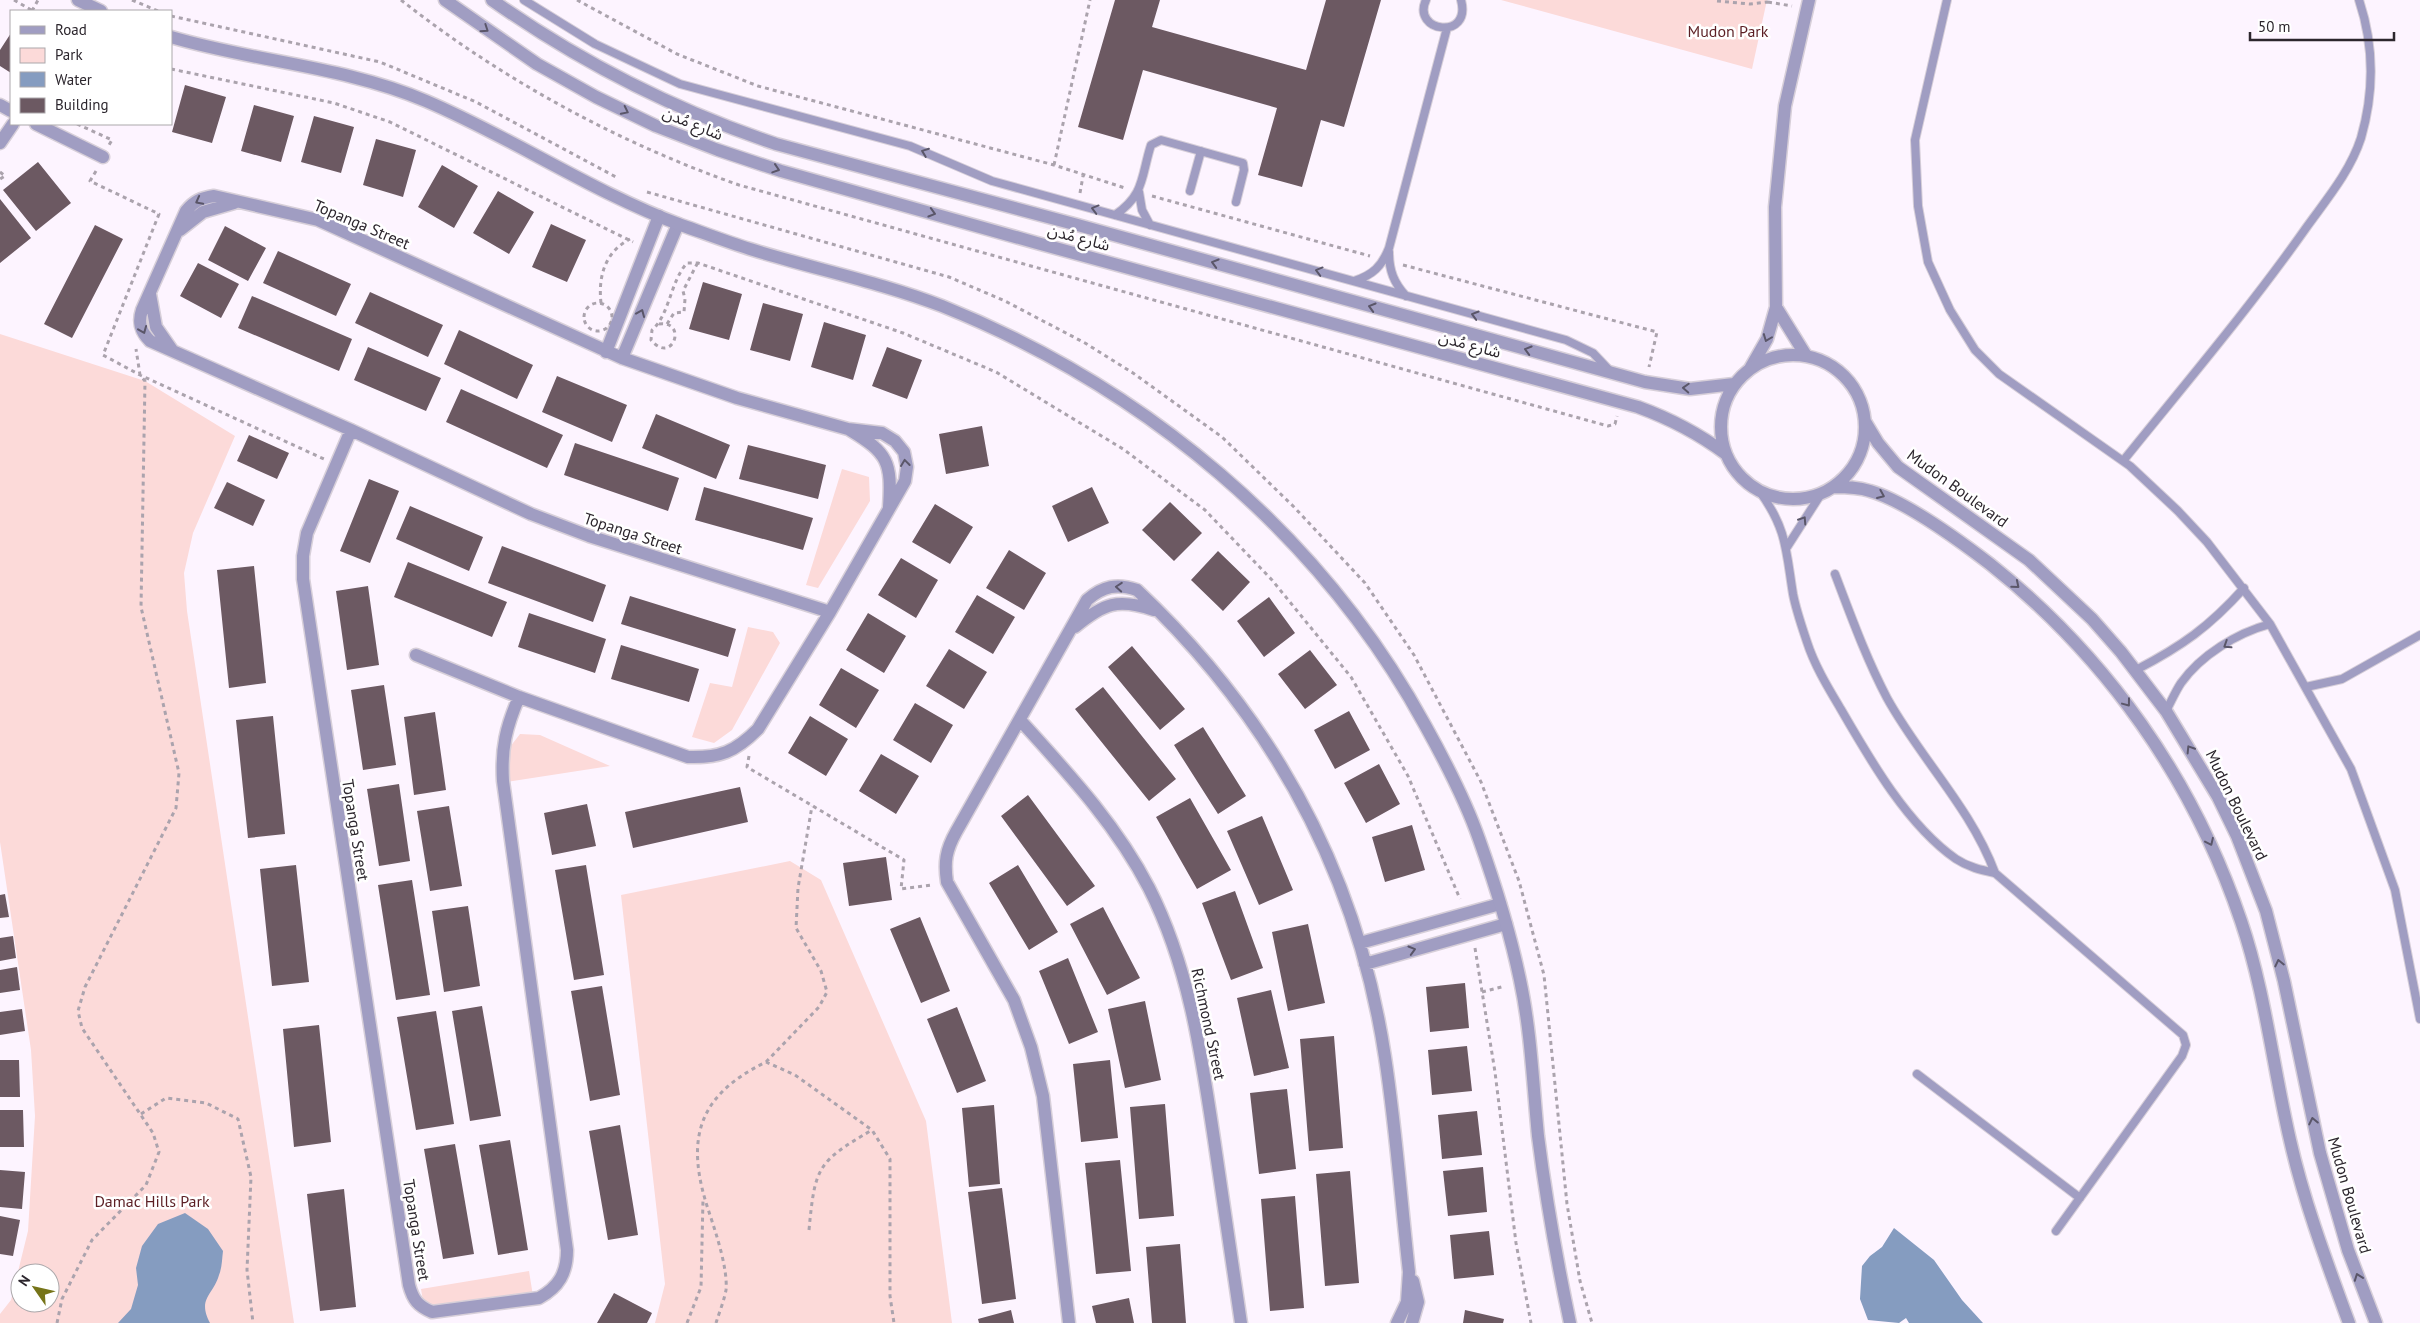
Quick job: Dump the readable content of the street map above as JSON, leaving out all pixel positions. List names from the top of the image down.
{
  "streets": {
    "street": [
      "شارع مُدن",
      "Topanga Street",
      "Mudon Boulevard",
      "Richmond Street"
    ]
  },
  "crossings": [
    ["شارع مُدن", "Mudon Boulevard"]
  ],
  "parks": ["Mudon Park", "Damac Hills Park"],
  "legend": [
    "Road",
    "Park",
    "Water",
    "Building"
  ],
  "scale_bar": "50 m",
  "north": "top left"
}
